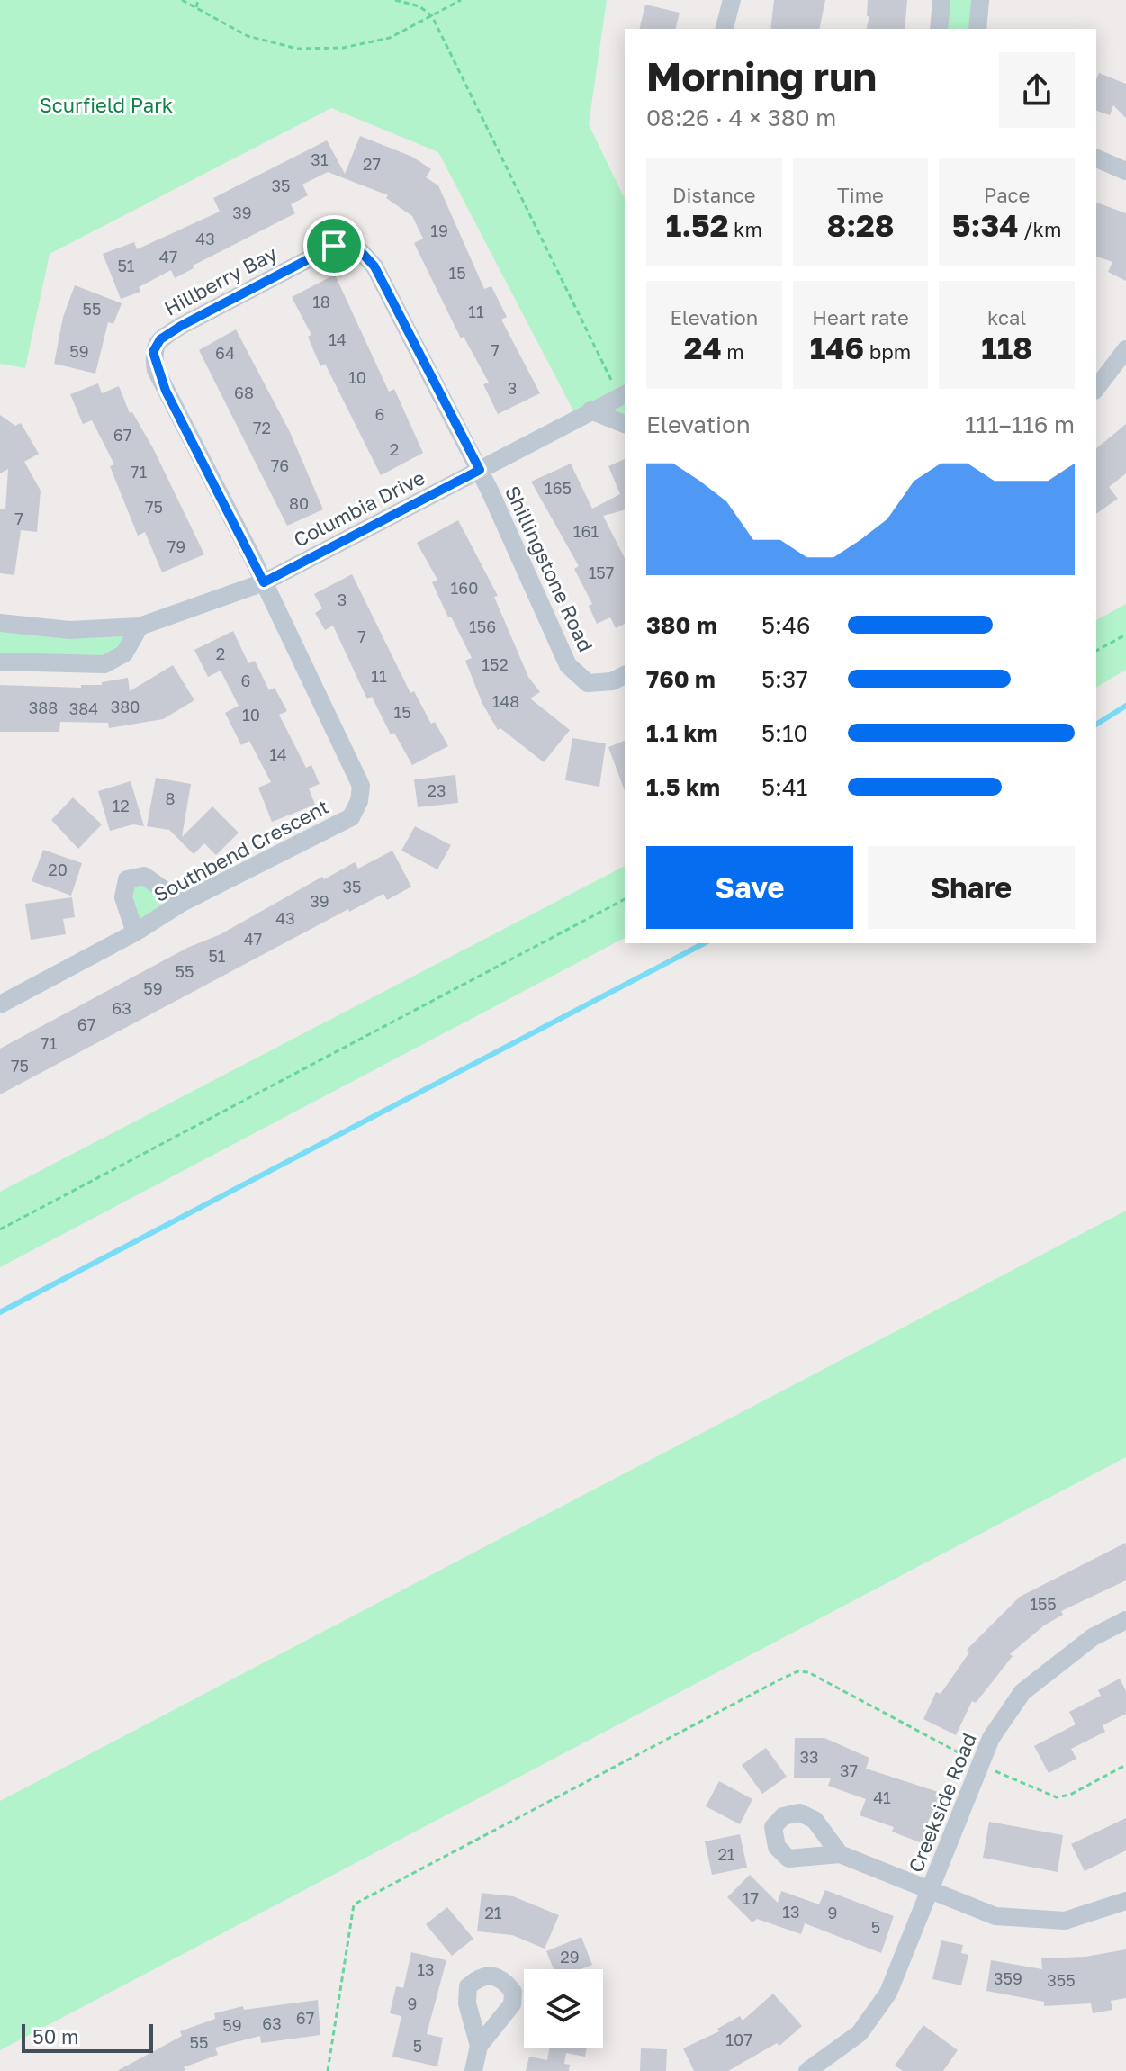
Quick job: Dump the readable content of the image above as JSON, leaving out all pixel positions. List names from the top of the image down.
{
  "streets": {
    "street": [
      "Hillberry Bay",
      "Columbia Drive",
      "Shillingstone Road",
      "Southbend Crescent",
      "Creekside Road"
    ]
  },
  "crossings": [
    ["Hillberry Bay", "Columbia Drive"],
    ["Hillberry Bay", "Shillingstone Road"],
    ["Hillberry Bay", "Southbend Crescent"],
    ["Columbia Drive", "Shillingstone Road"],
    ["Columbia Drive", "Southbend Crescent"]
  ],
  "parks": ["Scurfield Park"],
  "house_numbers": [
    "31",
    "27",
    "35",
    "39",
    "19",
    "43",
    "47",
    "51",
    "15",
    "18",
    "55",
    "11",
    "14",
    "7",
    "59",
    "64",
    "10",
    "3",
    "68",
    "6",
    "72",
    "67",
    "2",
    "76",
    "71",
    "165",
    "80",
    "75",
    "7",
    "161",
    "79",
    "157",
    "160",
    "3",
    "156",
    "7",
    "2",
    "152",
    "11",
    "6",
    "148",
    "380",
    "388",
    "384",
    "15",
    "10",
    "14",
    "23",
    "8",
    "12",
    "20",
    "35",
    "39",
    "43",
    "47",
    "51",
    "55",
    "59",
    "63",
    "67",
    "71",
    "75",
    "155",
    "33",
    "37",
    "41",
    "21",
    "17",
    "13",
    "21",
    "9",
    "5",
    "29",
    "13",
    "359",
    "355",
    "9",
    "67",
    "63",
    "59",
    "107",
    "55",
    "5"
  ],
  "scale_bar": "50 m",
  "page": {
    "heading": ["Morning run", "08:26 · 4 × 380 m"],
    "stats": [
      ["Distance", "1.52 km"],
      ["Time", "8:28"],
      ["Pace", "5:34 /km"],
      ["Elevation", "24 m"],
      ["Heart rate", "146 bpm"],
      ["kcal", "118"]
    ],
    "chart": ["Elevation", "111–116 m"],
    "list": [
      {
        "name": "380 m",
        "note": "5:46"
      },
      {
        "name": "760 m",
        "note": "5:37"
      },
      {
        "name": "1.1 km",
        "note": "5:10"
      },
      {
        "name": "1.5 km",
        "note": "5:41"
      }
    ],
    "buttons": ["Save", "Share"],
    "scale": "50 m"
  }
}
